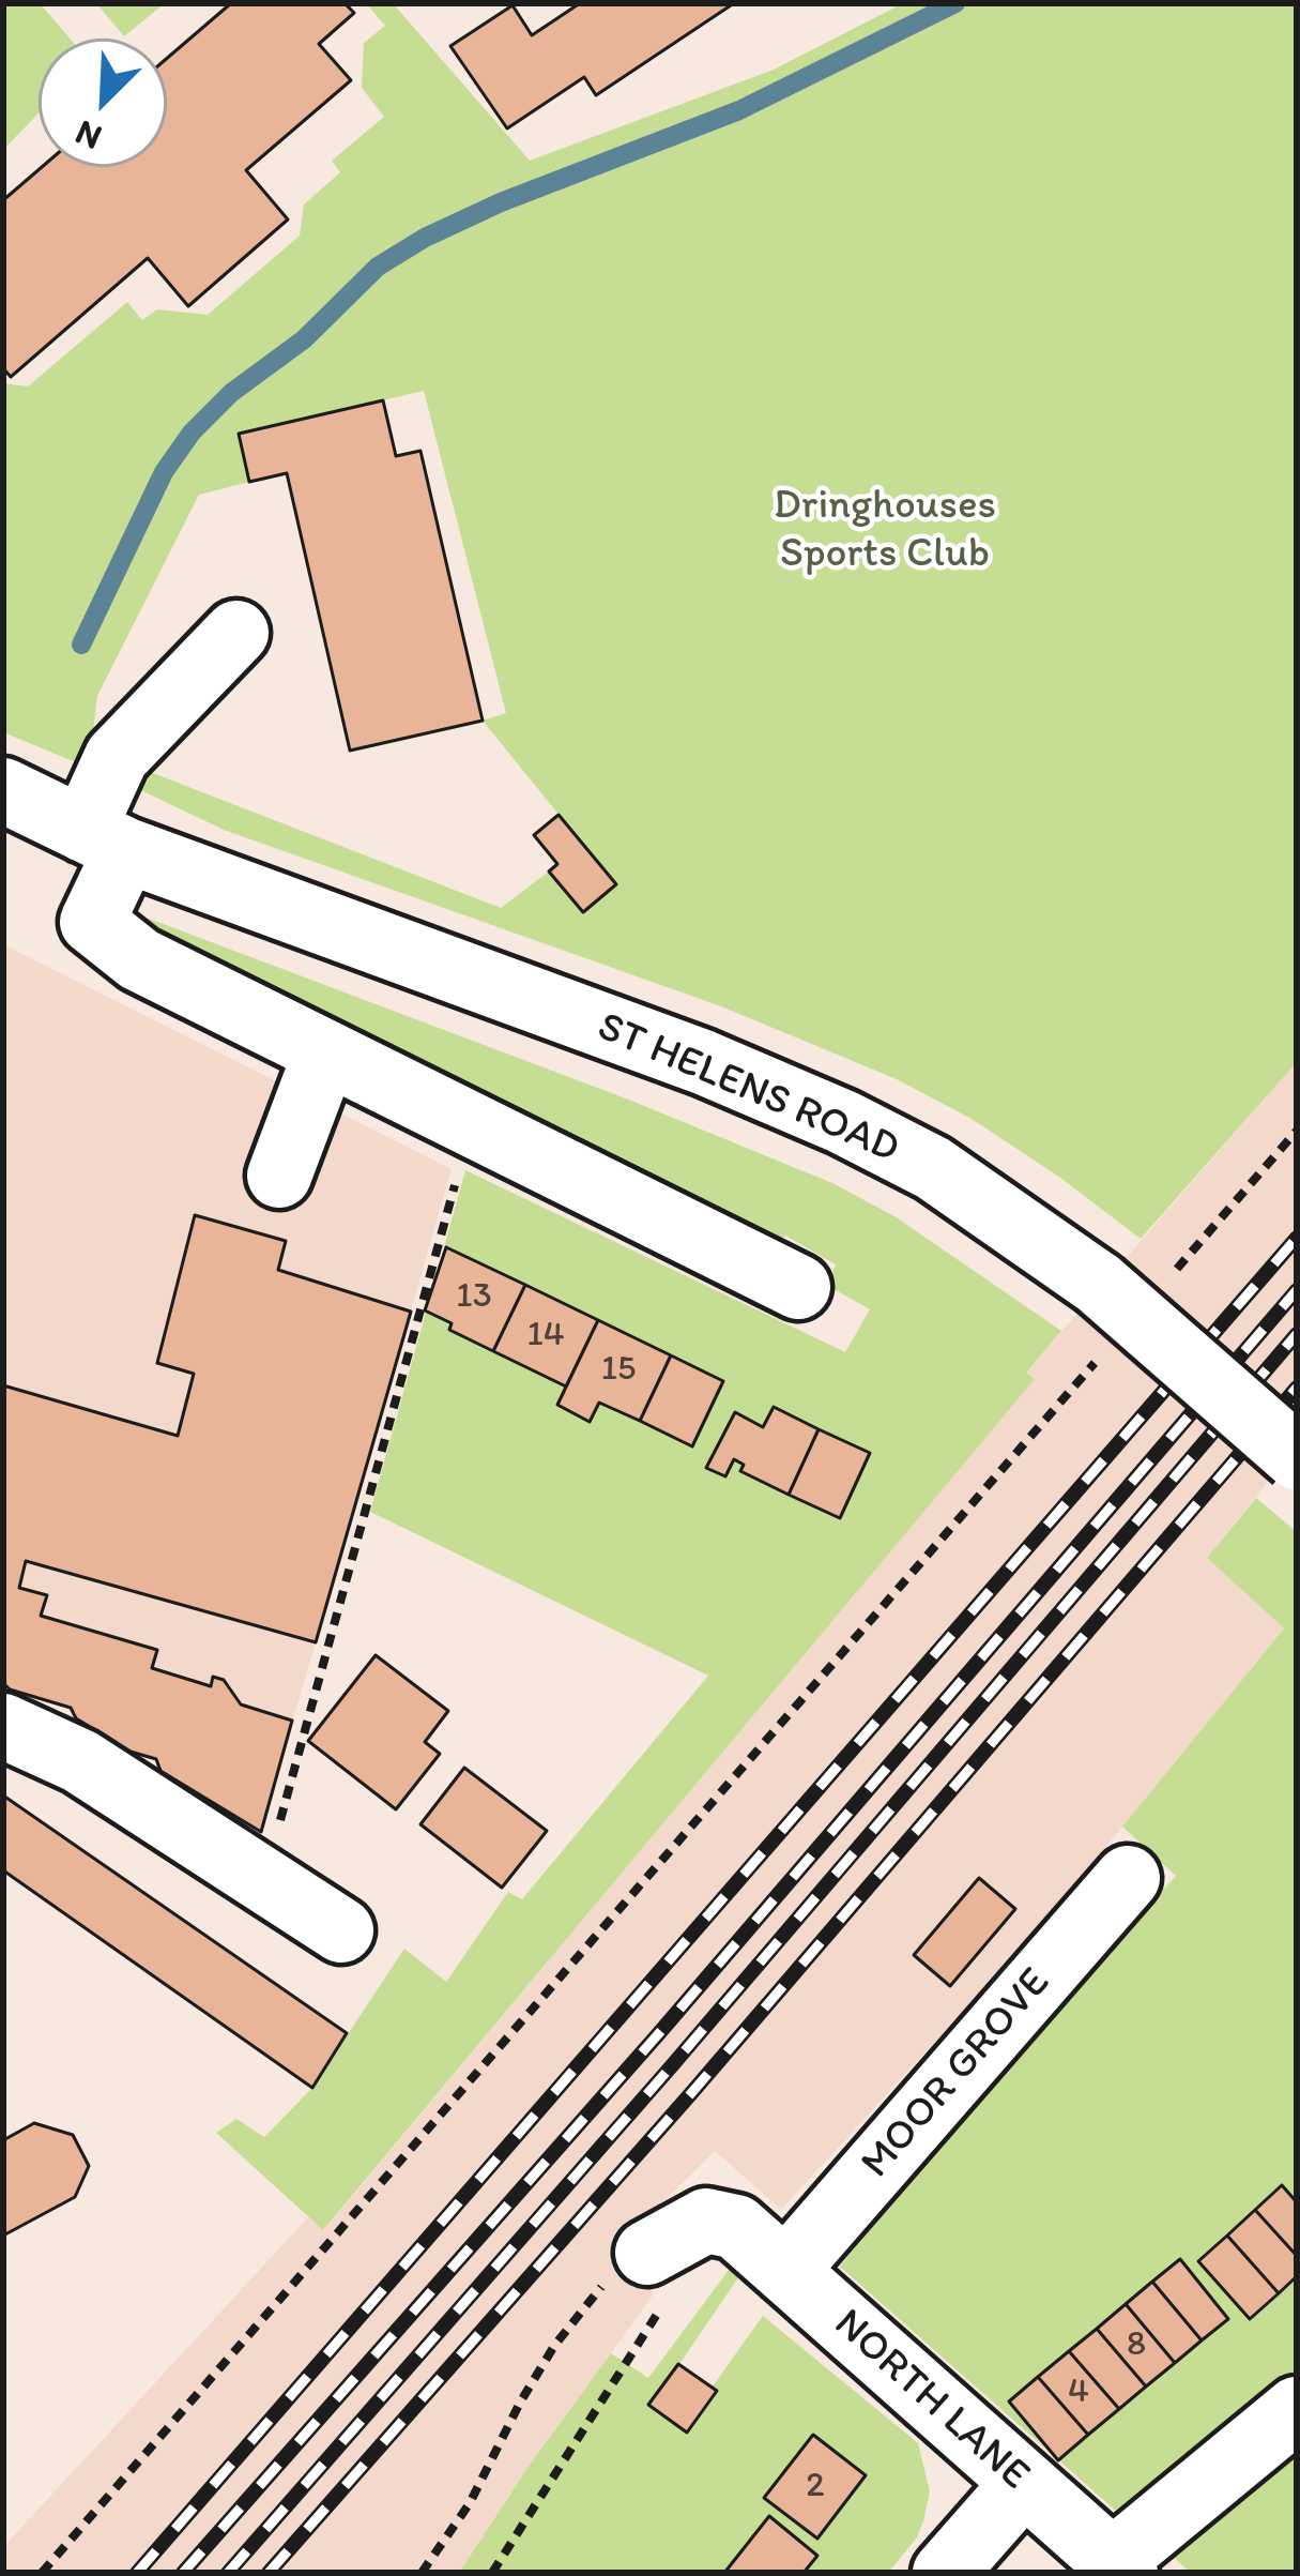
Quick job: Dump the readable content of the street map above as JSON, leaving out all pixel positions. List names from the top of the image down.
{
  "streets": {
    "street": ["ST HELENS ROAD", "MOOR GROVE", "NORTH LANE"]
  },
  "crossings": [
    ["MOOR GROVE", "NORTH LANE"]
  ],
  "parks": ["Dringhouses Sports Club"],
  "house_numbers": [
    "13",
    "14",
    "15",
    "8",
    "4",
    "2"
  ],
  "north": "bottom left"
}
